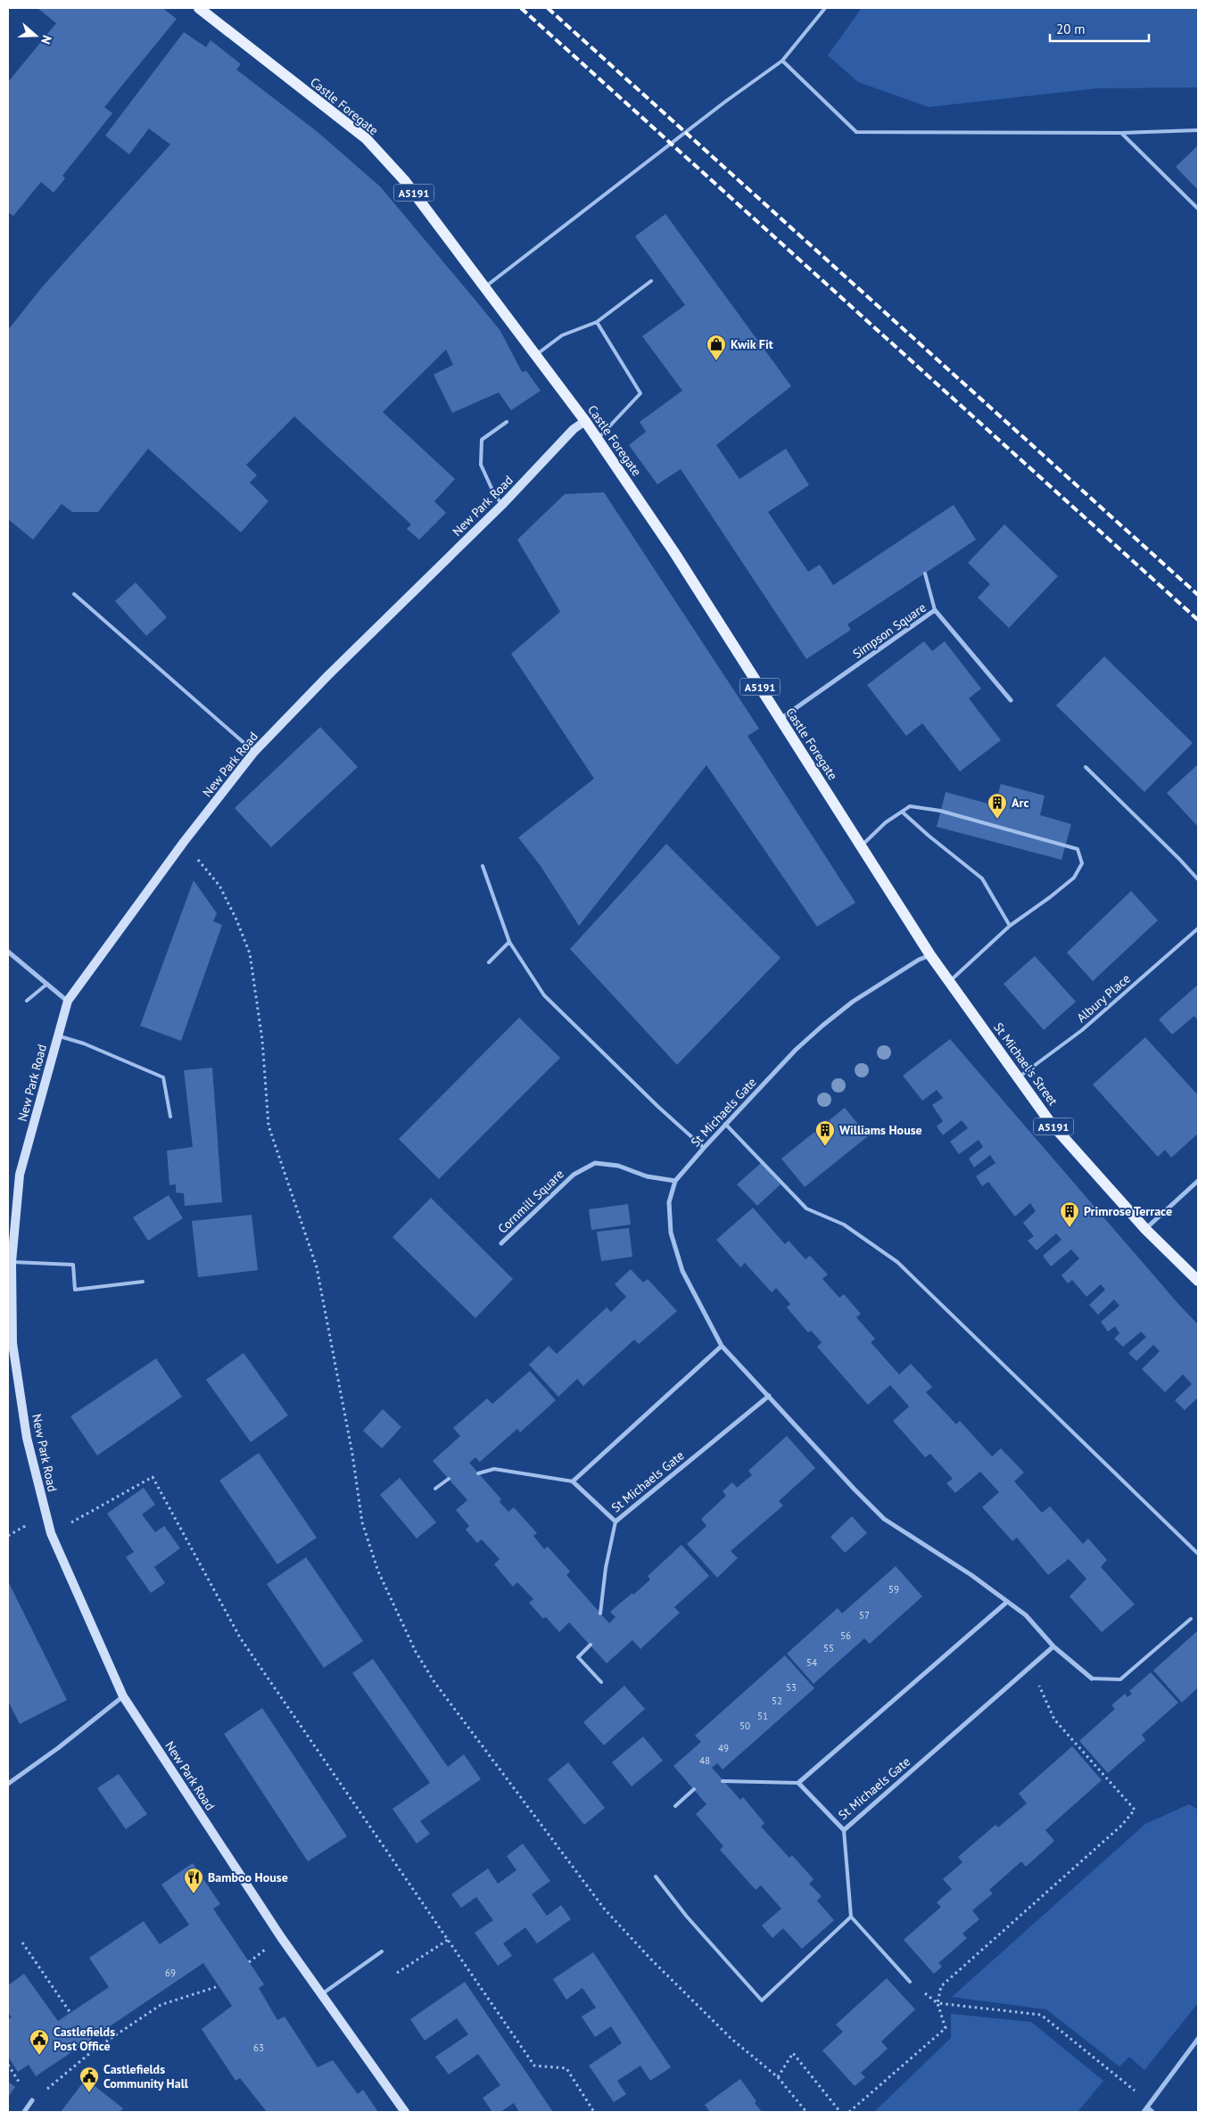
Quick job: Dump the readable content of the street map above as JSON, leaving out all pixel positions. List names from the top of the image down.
{
  "streets": {
    "main road": ["Castle Foregate", "A5191", "St Michael's Street"],
    "street": [
      "New Park Road",
      "Simpson Square",
      "St Michaels Gate",
      "Cornmill Square"
    ],
    "lane": ["Albury Place"]
  },
  "crossings": [
    ["Castle Foregate", "New Park Road"],
    ["Castle Foregate", "Simpson Square"],
    ["Castle Foregate", "St Michael's Street"],
    ["Castle Foregate", "St Michaels Gate"],
    ["Albury Place", "St Michael's Street"],
    ["St Michael's Street", "St Michaels Gate"],
    ["St Michaels Gate", "Cornmill Square"]
  ],
  "places": {
    "shop": ["Kwik Fit"],
    "building": ["Arc", "Williams House", "Primrose Terrace"],
    "restaurant": ["Bamboo House"],
    "public building": ["Castlefields Post Office", "Castlefields Community Hall"]
  },
  "house_numbers": [
    "59",
    "57",
    "56",
    "55",
    "54",
    "53",
    "52",
    "51",
    "50",
    "49",
    "48",
    "69",
    "63"
  ],
  "scale_bar": "20 m",
  "north": "right"
}
